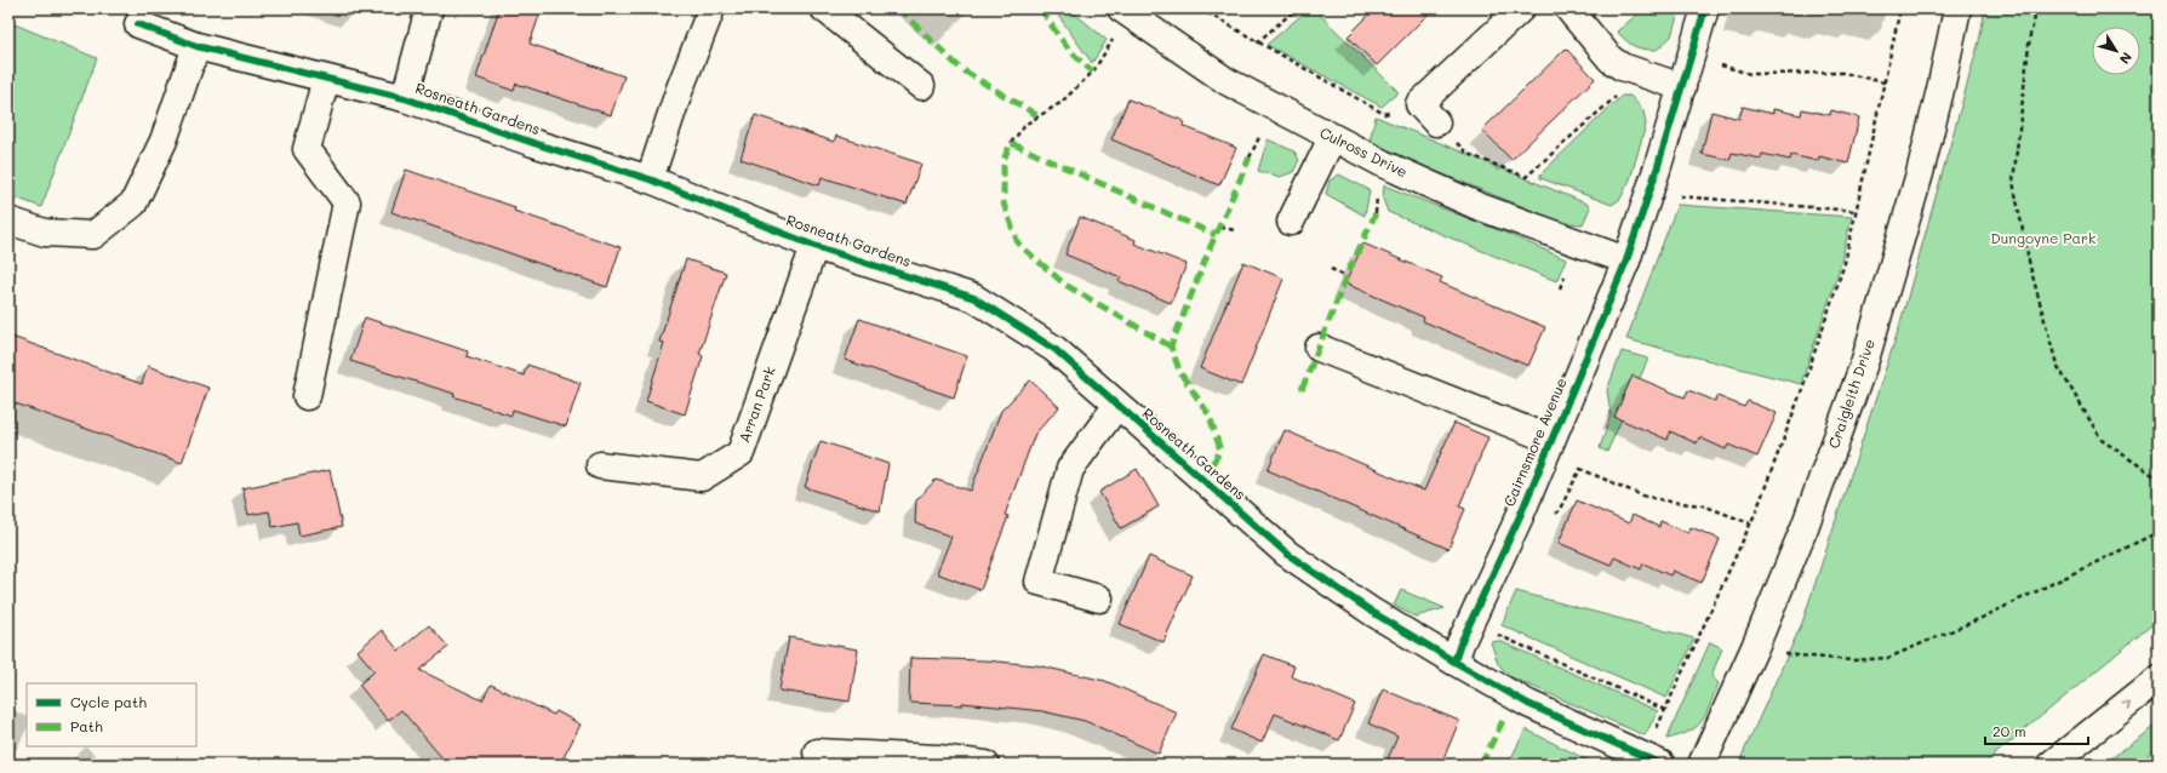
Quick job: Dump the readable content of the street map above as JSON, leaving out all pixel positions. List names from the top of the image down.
{
  "streets": {
    "main road": [
      "Rosneath Gardens",
      "Culross Drive",
      "Craigleith Drive",
      "Arran Park",
      "Cairnsmore Avenue"
    ]
  },
  "crossings": [
    ["Rosneath Gardens", "Arran Park"],
    ["Rosneath Gardens", "Cairnsmore Avenue"],
    ["Culross Drive", "Cairnsmore Avenue"]
  ],
  "parks": ["Dungoyne Park"],
  "legend": ["Cycle path", "Path"],
  "scale_bar": "20 m",
  "north": "bottom right"
}
